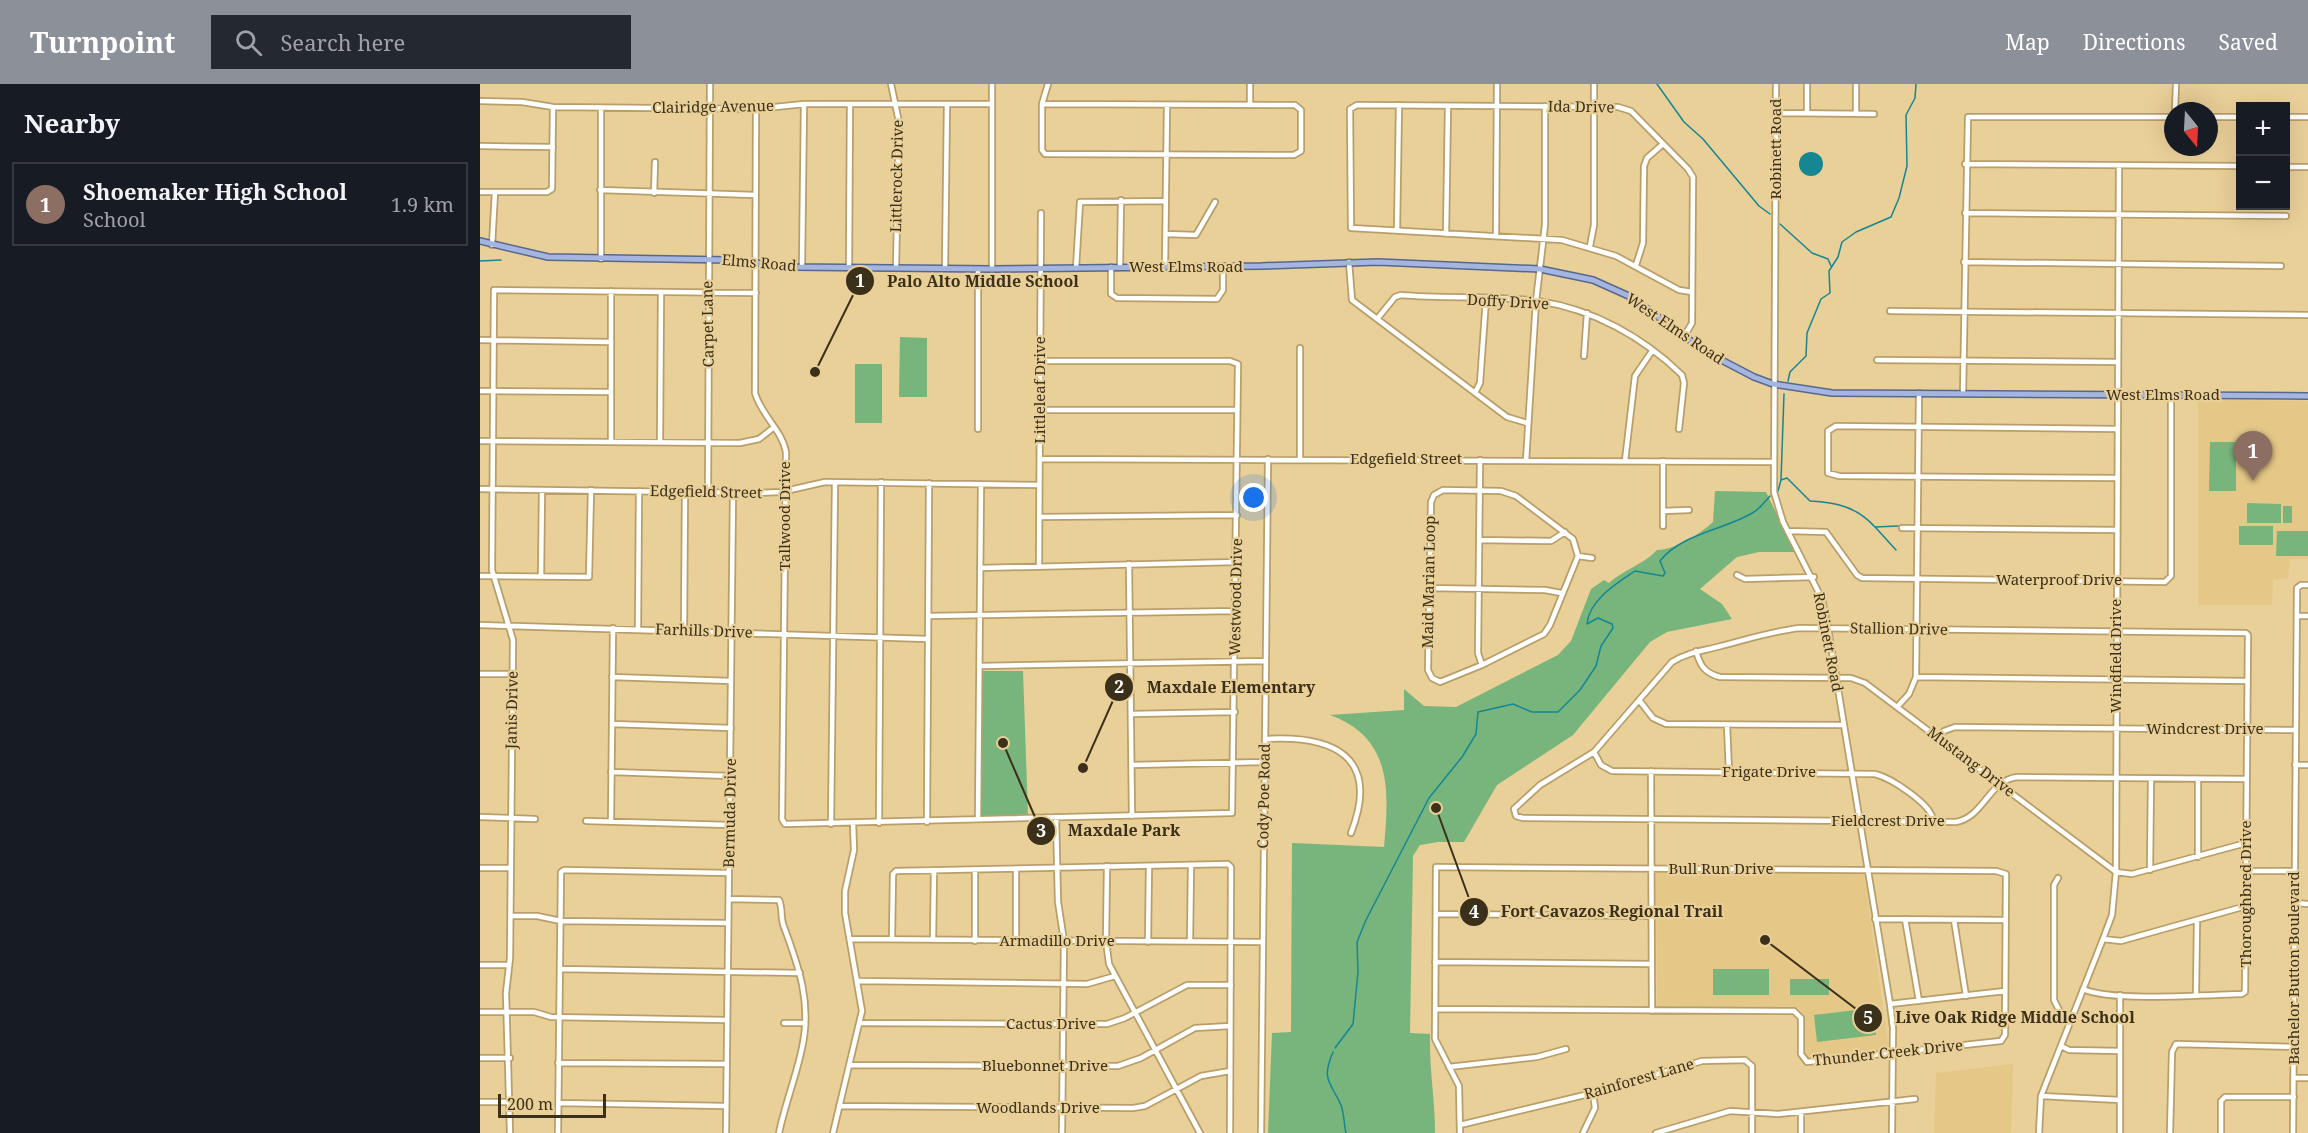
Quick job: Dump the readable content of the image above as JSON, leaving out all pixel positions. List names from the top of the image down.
{
  "streets": {
    "main road": ["Elms Road", "West Elms Road"],
    "street": [
      "Clairidge Avenue",
      "Ida Drive",
      "Robinett Road",
      "Littlerock Drive",
      "Doffy Drive",
      "Carpet Lane",
      "Littleleaf Drive",
      "Edgefield Street",
      "Tallwood Drive",
      "Waterproof Drive",
      "Maid Marian Loop",
      "Westwood Drive",
      "Stallion Drive",
      "Farhills Drive",
      "Windfield Drive",
      "Janis Drive",
      "Windcrest Drive",
      "Mustang Drive",
      "Frigate Drive",
      "Cody Poe Road",
      "Bermuda Drive",
      "Fieldcrest Drive",
      "Bull Run Drive",
      "Thoroughbred Drive",
      "Armadillo Drive",
      "Bachelor Button Boulevard",
      "Cactus Drive",
      "Thunder Creek Drive",
      "Bluebonnet Drive",
      "Rainforest Lane",
      "Woodlands Drive"
    ]
  },
  "crossings": [
    ["Clairidge Avenue", "Littlerock Drive"],
    ["Clairidge Avenue", "Carpet Lane"],
    ["Clairidge Avenue", "Tallwood Drive"],
    ["Ida Drive", "West Elms Road"],
    ["Robinett Road", "West Elms Road"],
    ["Robinett Road", "Edgefield Street"],
    ["Robinett Road", "Waterproof Drive"],
    ["Robinett Road", "Stallion Drive"],
    ["Robinett Road", "Mustang Drive"],
    ["Robinett Road", "Frigate Drive"],
    ["Robinett Road", "Fieldcrest Drive"],
    ["Robinett Road", "Bull Run Drive"],
    ["Robinett Road", "Thunder Creek Drive"],
    ["Littlerock Drive", "Elms Road"],
    ["Elms Road", "West Elms Road"],
    ["Elms Road", "Carpet Lane"],
    ["Elms Road", "Littleleaf Drive"],
    ["Elms Road", "Tallwood Drive"],
    ["West Elms Road", "Littleleaf Drive"],
    ["West Elms Road", "Waterproof Drive"],
    ["West Elms Road", "Windfield Drive"],
    ["Carpet Lane", "Edgefield Street"],
    ["Littleleaf Drive", "Edgefield Street"],
    ["Littleleaf Drive", "Westwood Drive"],
    ["Edgefield Street", "Tallwood Drive"],
    ["Edgefield Street", "Westwood Drive"],
    ["Edgefield Street", "Janis Drive"],
    ["Edgefield Street", "Cody Poe Road"],
    ["Edgefield Street", "Bermuda Drive"],
    ["Tallwood Drive", "Westwood Drive"],
    ["Tallwood Drive", "Farhills Drive"],
    ["Waterproof Drive", "Windfield Drive"],
    ["Stallion Drive", "Windfield Drive"],
    ["Stallion Drive", "Mustang Drive"],
    ["Stallion Drive", "Frigate Drive"],
    ["Stallion Drive", "Fieldcrest Drive"],
    ["Stallion Drive", "Thoroughbred Drive"],
    ["Farhills Drive", "Janis Drive"],
    ["Farhills Drive", "Bermuda Drive"],
    ["Windfield Drive", "Windcrest Drive"],
    ["Windfield Drive", "Mustang Drive"],
    ["Windfield Drive", "Thoroughbred Drive"],
    ["Windcrest Drive", "Mustang Drive"],
    ["Windcrest Drive", "Thoroughbred Drive"],
    ["Windcrest Drive", "Bachelor Button Boulevard"],
    ["Mustang Drive", "Fieldcrest Drive"],
    ["Frigate Drive", "Fieldcrest Drive"],
    ["Cody Poe Road", "Armadillo Drive"],
    ["Bull Run Drive", "Thunder Creek Drive"]
  ],
  "places": [
    "Palo Alto Middle School",
    "Maxdale Park",
    "Maxdale Elementary",
    "Fort Cavazos Regional Trail",
    "Live Oak Ridge Middle School"
  ],
  "scale_bar": "200 m",
  "north": "bottom",
  "page": {
    "header": "Turnpoint",
    "search": "Search here",
    "nav": ["Map", "Directions", "Saved"],
    "heading": "Nearby",
    "map_buttons": ["+", "−"],
    "list": [
      {
        "mark": "1",
        "name": "Shoemaker High School",
        "note": "School",
        "value": "1.9 km"
      }
    ],
    "pins": "1",
    "scale": "200 m"
  }
}
